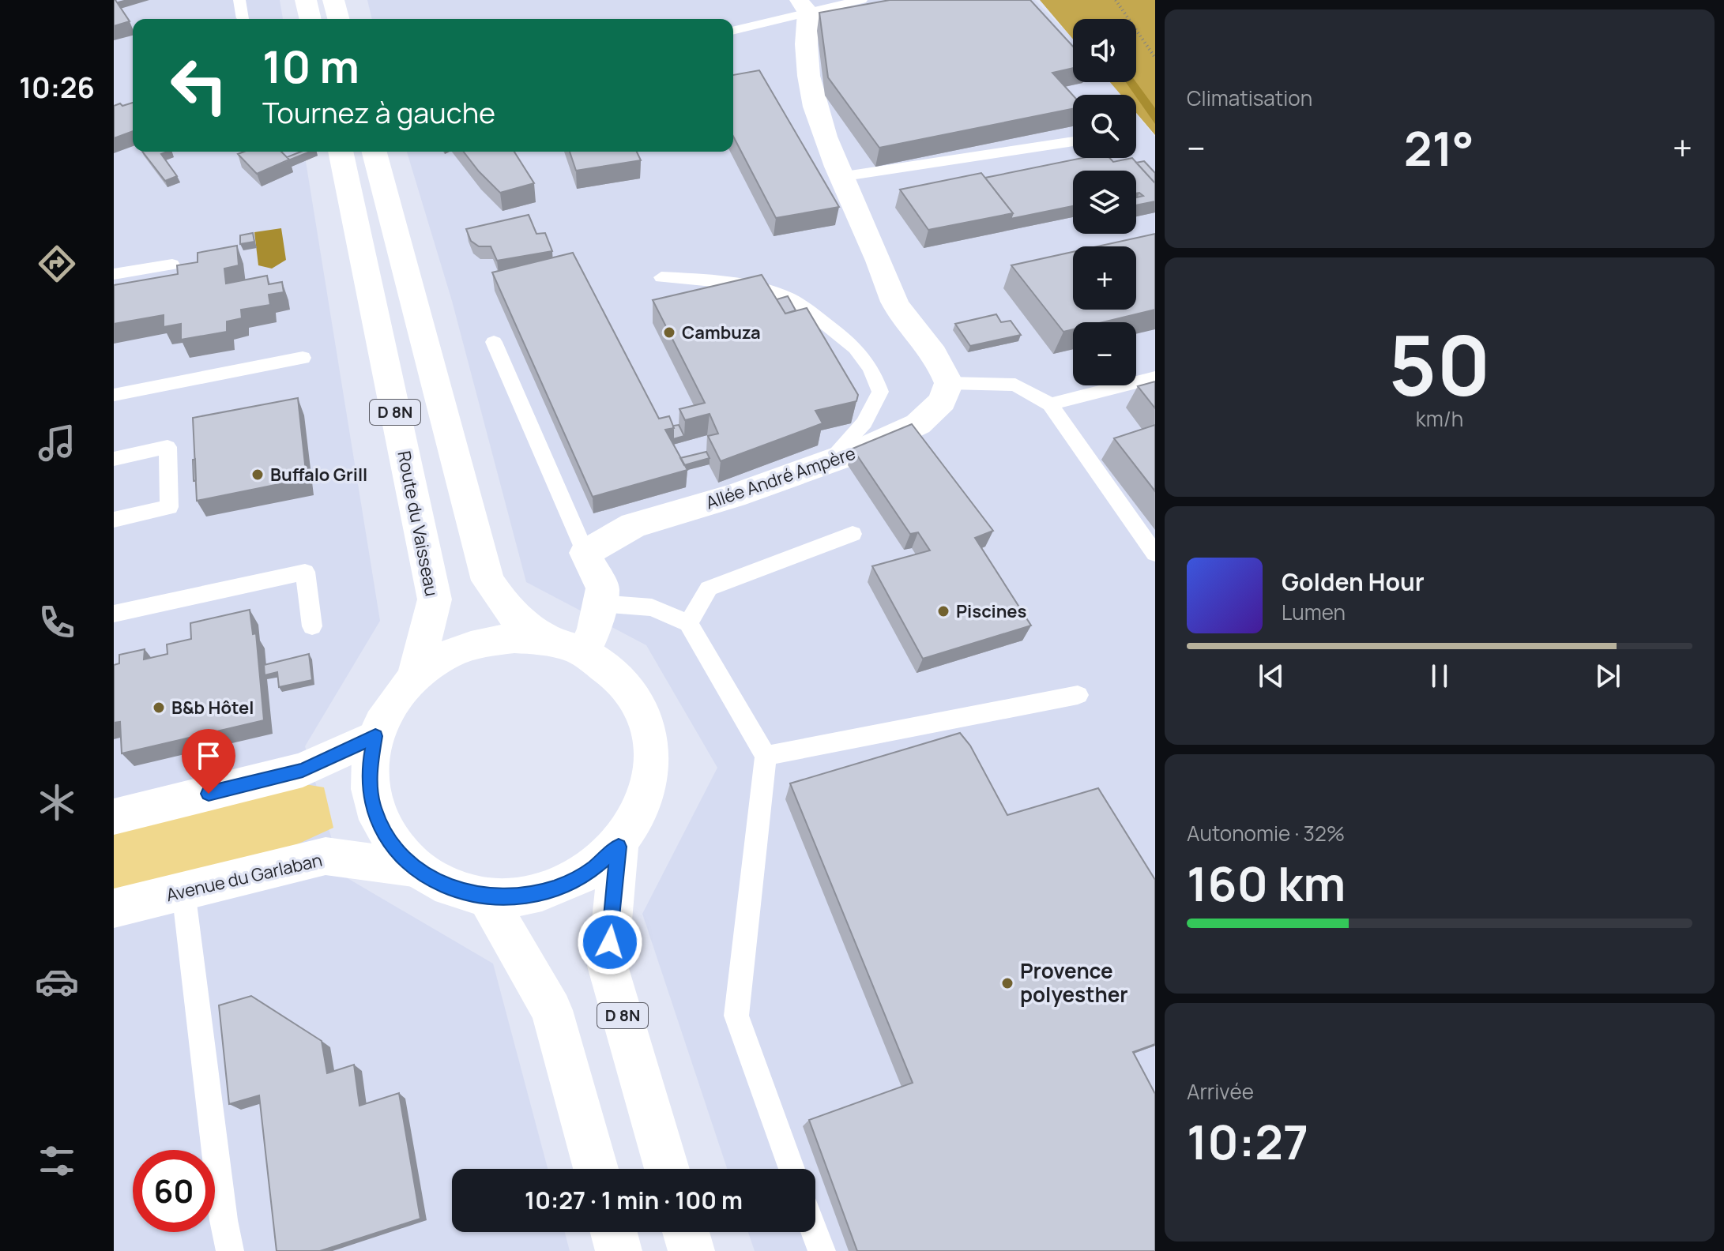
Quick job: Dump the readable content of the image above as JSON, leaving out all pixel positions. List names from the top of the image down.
{
  "streets": {
    "main road": [
      "D 8N",
      "Allée André Ampère",
      "Route du Vaisseau",
      "Avenue du Garlaban"
    ]
  },
  "places": [
    "Cambuza",
    "Buffalo Grill",
    "Piscines",
    "B&b Hôtel",
    "Provence polyesther"
  ],
  "page": {
    "tabs": "10:26",
    "tile": [
      "Climatisation",
      ["50", "km/h"],
      ["Autonomie · 32%", "160 km"],
      ["Arrivée", "10:27"]
    ],
    "map_buttons": ["+", "−"],
    "turn": ["10 m", "Tournez à gauche"],
    "heat": ["−", "21°", "+"],
    "song": ["Golden Hour", "Lumen"],
    "limit": "60",
    "trip": "10:27 · 1 min · 100 m"
  }
}
